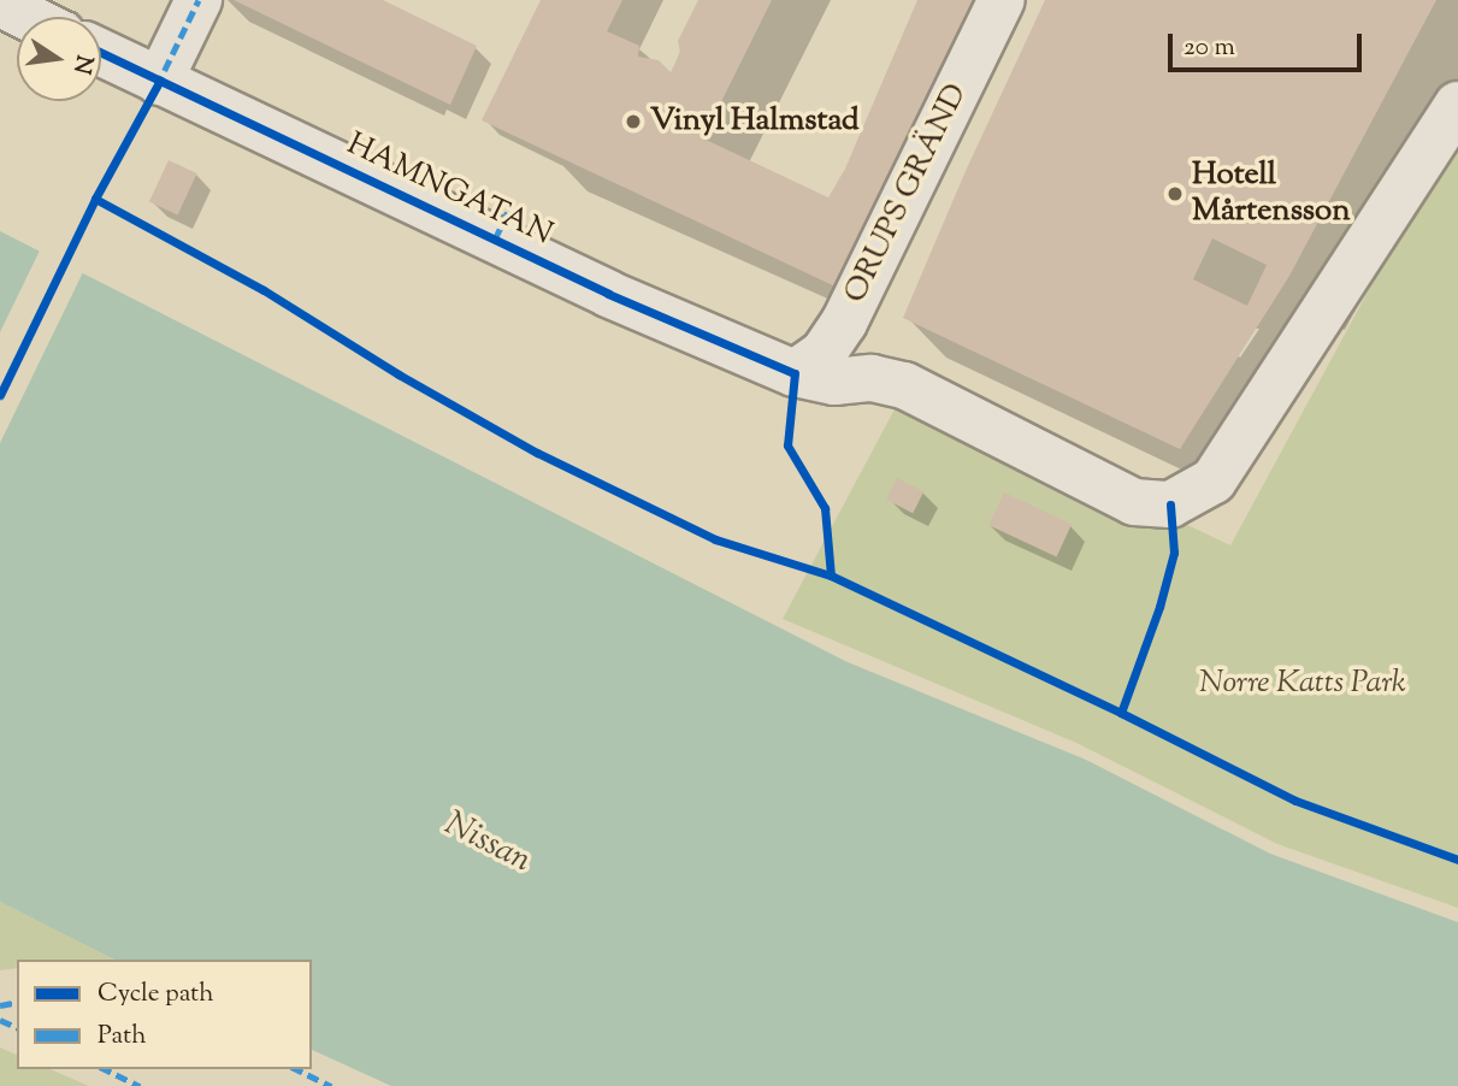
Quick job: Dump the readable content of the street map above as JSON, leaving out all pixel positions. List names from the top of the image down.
{
  "streets": {
    "street": ["HAMNGATAN", "ORUPS GRÄND"]
  },
  "crossings": [
    ["HAMNGATAN", "ORUPS GRÄND"]
  ],
  "water": ["Nissan"],
  "parks": ["Norre Katts Park"],
  "places": ["Vinyl Halmstad", "Hotell Mårtensson"],
  "legend": ["Cycle path", "Path"],
  "scale_bar": "20 m",
  "north": "right"
}
